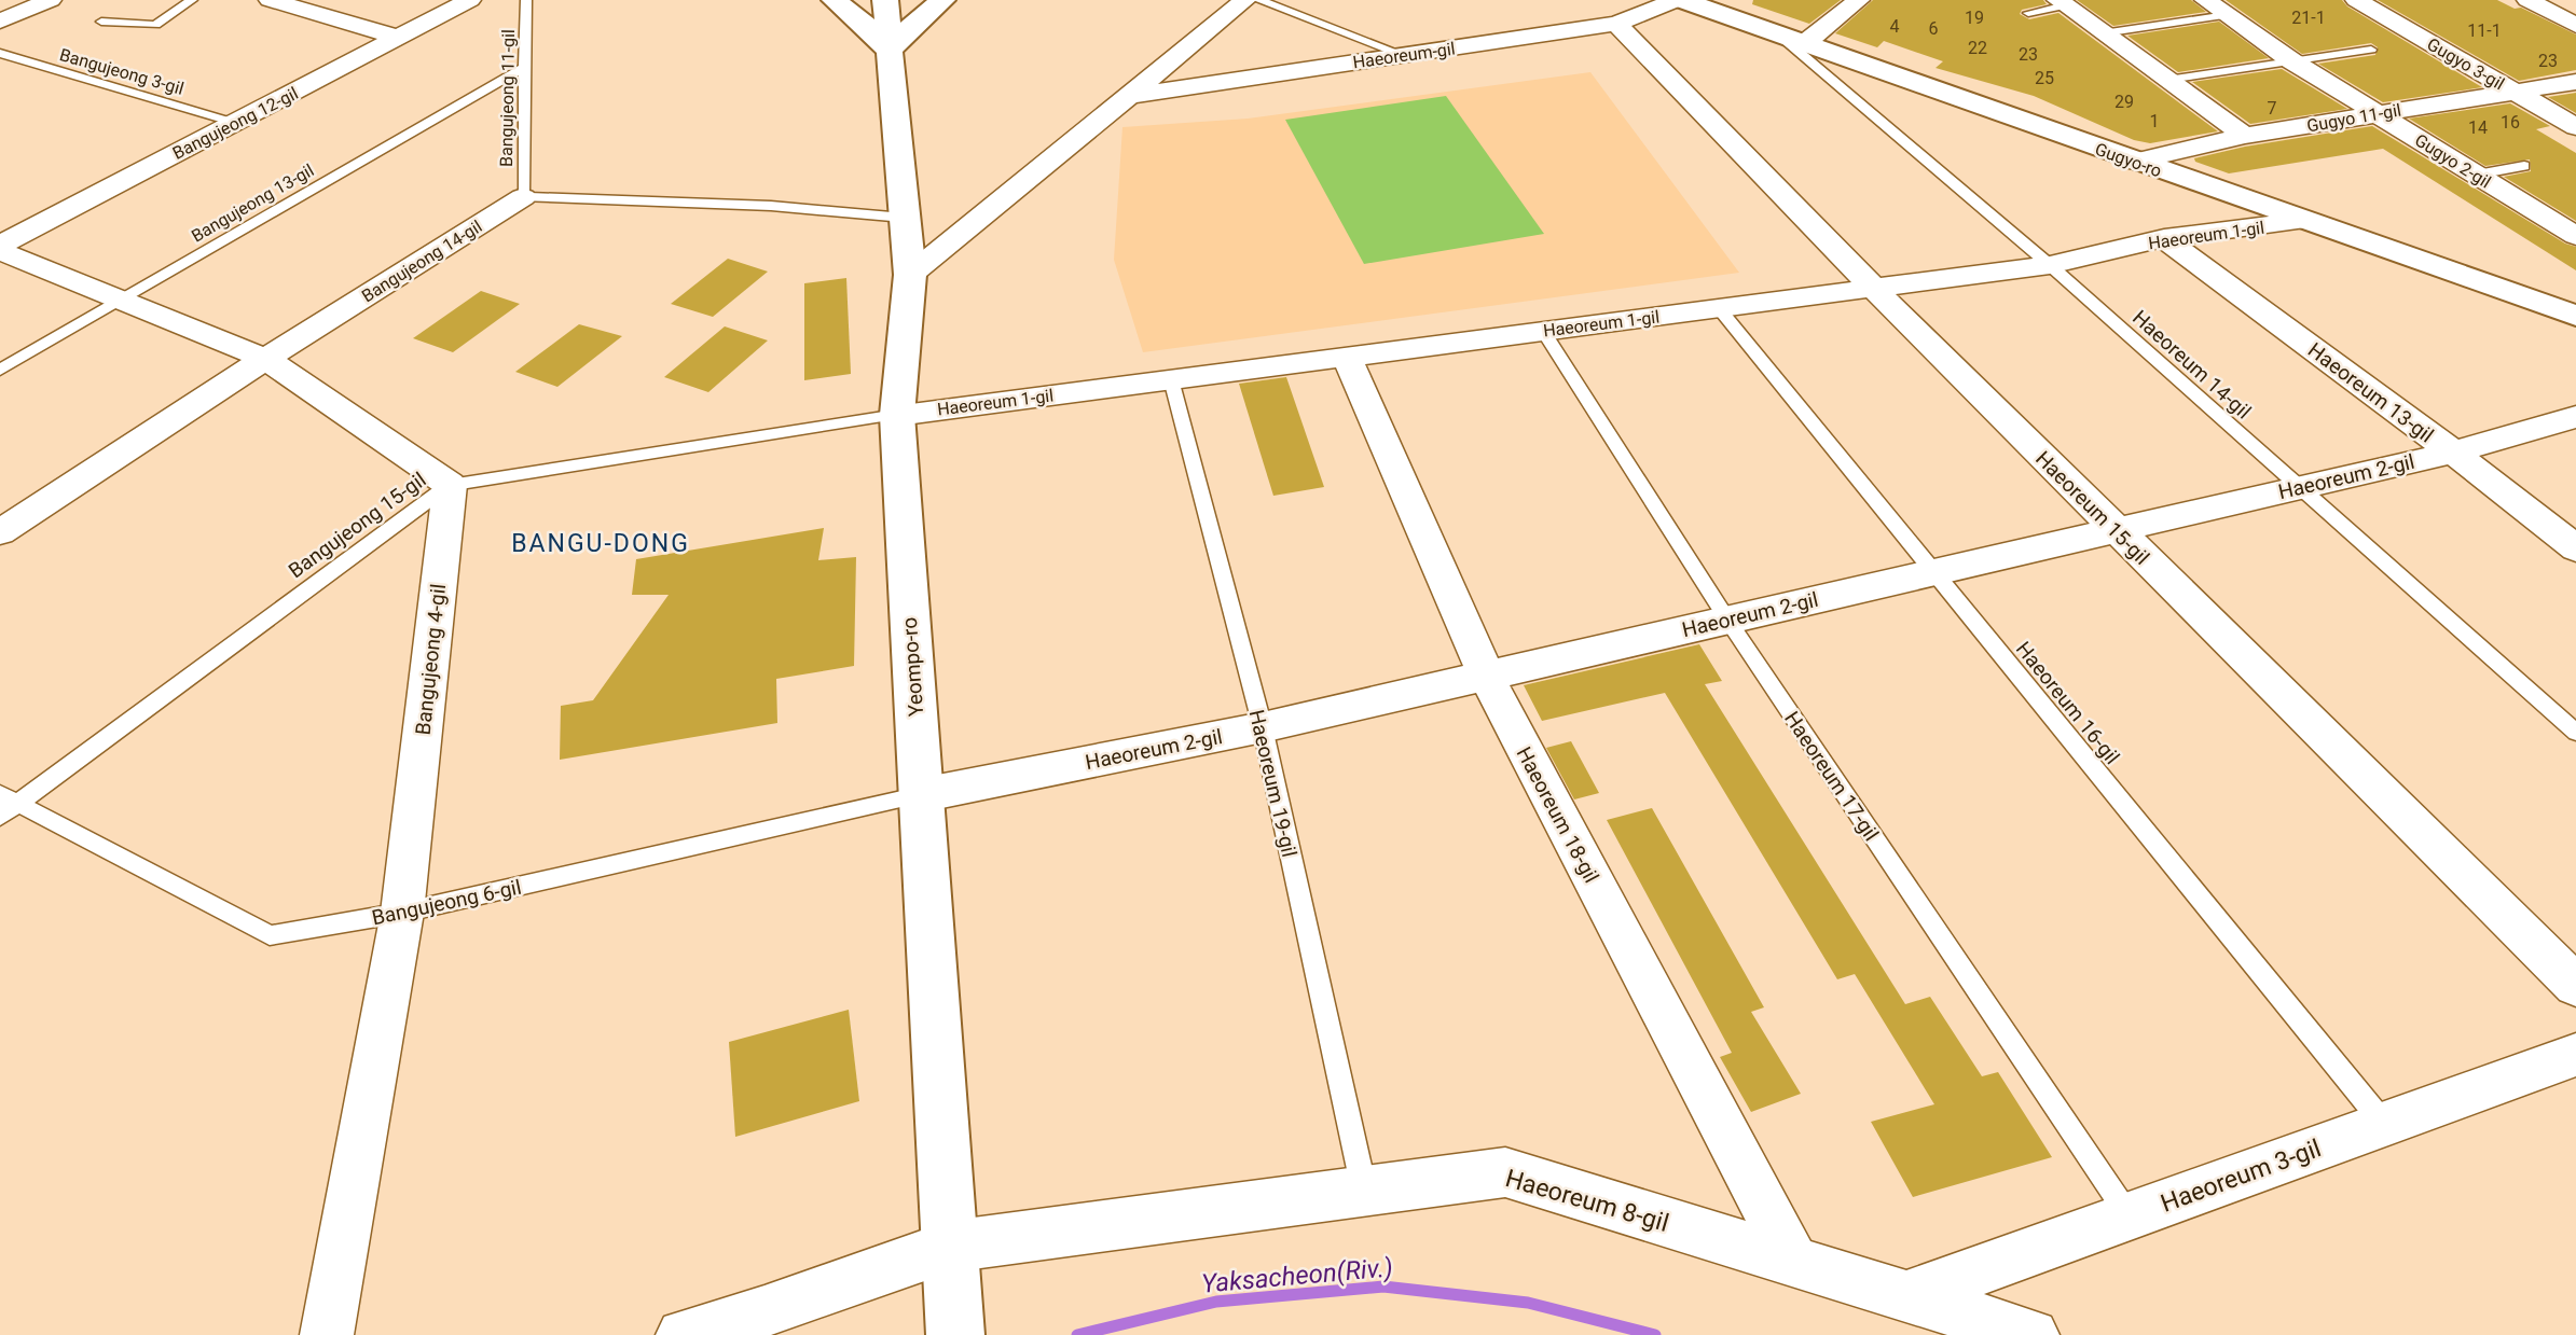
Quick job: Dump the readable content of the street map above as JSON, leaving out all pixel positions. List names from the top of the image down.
{
  "streets": {
    "main road": ["Gugyo-ro", "Yeompo-ro"],
    "street": [
      "Haeoreum-gil",
      "Gugyo 3-gil",
      "Gugyo 11-gil",
      "Bangujeong 12-gil",
      "Gugyo 2-gil",
      "Haeoreum 1-gil",
      "Bangujeong 14-gil",
      "Haeoreum 13-gil",
      "Haeoreum 2-gil",
      "Haeoreum 15-gil",
      "Bangujeong 4-gil",
      "Haeoreum 18-gil",
      "Haeoreum 3-gil",
      "Haeoreum 8-gil"
    ],
    "lane": [
      "Bangujeong 3-gil",
      "Bangujeong 11-gil",
      "Bangujeong 13-gil",
      "Haeoreum 14-gil",
      "Bangujeong 15-gil",
      "Haeoreum 16-gil",
      "Haeoreum 17-gil",
      "Haeoreum 19-gil",
      "Bangujeong 6-gil"
    ]
  },
  "crossings": [
    ["Haeoreum-gil", "Gugyo-ro"],
    ["Haeoreum-gil", "Haeoreum 15-gil"],
    ["Gugyo 3-gil", "Gugyo 11-gil"],
    ["Bangujeong 3-gil", "Bangujeong 12-gil"],
    ["Bangujeong 11-gil", "Bangujeong 13-gil"],
    ["Bangujeong 11-gil", "Bangujeong 14-gil"],
    ["Gugyo 11-gil", "Gugyo-ro"],
    ["Gugyo 11-gil", "Gugyo 2-gil"],
    ["Gugyo-ro", "Haeoreum 1-gil"],
    ["Gugyo-ro", "Haeoreum 14-gil"],
    ["Haeoreum 1-gil", "Haeoreum 14-gil"],
    ["Haeoreum 1-gil", "Haeoreum 13-gil"],
    ["Haeoreum 1-gil", "Haeoreum 15-gil"],
    ["Haeoreum 1-gil", "Bangujeong 15-gil"],
    ["Haeoreum 1-gil", "Yeompo-ro"],
    ["Haeoreum 1-gil", "Haeoreum 16-gil"],
    ["Haeoreum 1-gil", "Haeoreum 17-gil"],
    ["Haeoreum 1-gil", "Haeoreum 19-gil"],
    ["Haeoreum 1-gil", "Haeoreum 18-gil"],
    ["Haeoreum 14-gil", "Haeoreum 2-gil"],
    ["Haeoreum 13-gil", "Haeoreum 2-gil"],
    ["Haeoreum 2-gil", "Haeoreum 15-gil"],
    ["Haeoreum 2-gil", "Yeompo-ro"],
    ["Haeoreum 2-gil", "Haeoreum 16-gil"],
    ["Haeoreum 2-gil", "Haeoreum 17-gil"],
    ["Haeoreum 2-gil", "Haeoreum 19-gil"],
    ["Haeoreum 2-gil", "Haeoreum 18-gil"],
    ["Haeoreum 2-gil", "Bangujeong 6-gil"],
    ["Bangujeong 15-gil", "Bangujeong 4-gil"],
    ["Bangujeong 15-gil", "Yeompo-ro"],
    ["Bangujeong 15-gil", "Bangujeong 6-gil"],
    ["Bangujeong 4-gil", "Bangujeong 6-gil"],
    ["Yeompo-ro", "Bangujeong 6-gil"],
    ["Yeompo-ro", "Haeoreum 8-gil"],
    ["Haeoreum 16-gil", "Haeoreum 3-gil"],
    ["Haeoreum 17-gil", "Haeoreum 3-gil"],
    ["Haeoreum 19-gil", "Haeoreum 8-gil"],
    ["Haeoreum 18-gil", "Haeoreum 8-gil"],
    ["Haeoreum 3-gil", "Haeoreum 8-gil"]
  ],
  "districts": ["BANGU-DONG"],
  "water": ["Yaksacheon(Riv.)"],
  "house_numbers": [
    "19",
    "21-1",
    "4",
    "6",
    "11-1",
    "22",
    "23",
    "23",
    "25",
    "29",
    "7",
    "1",
    "16",
    "14"
  ]
}
